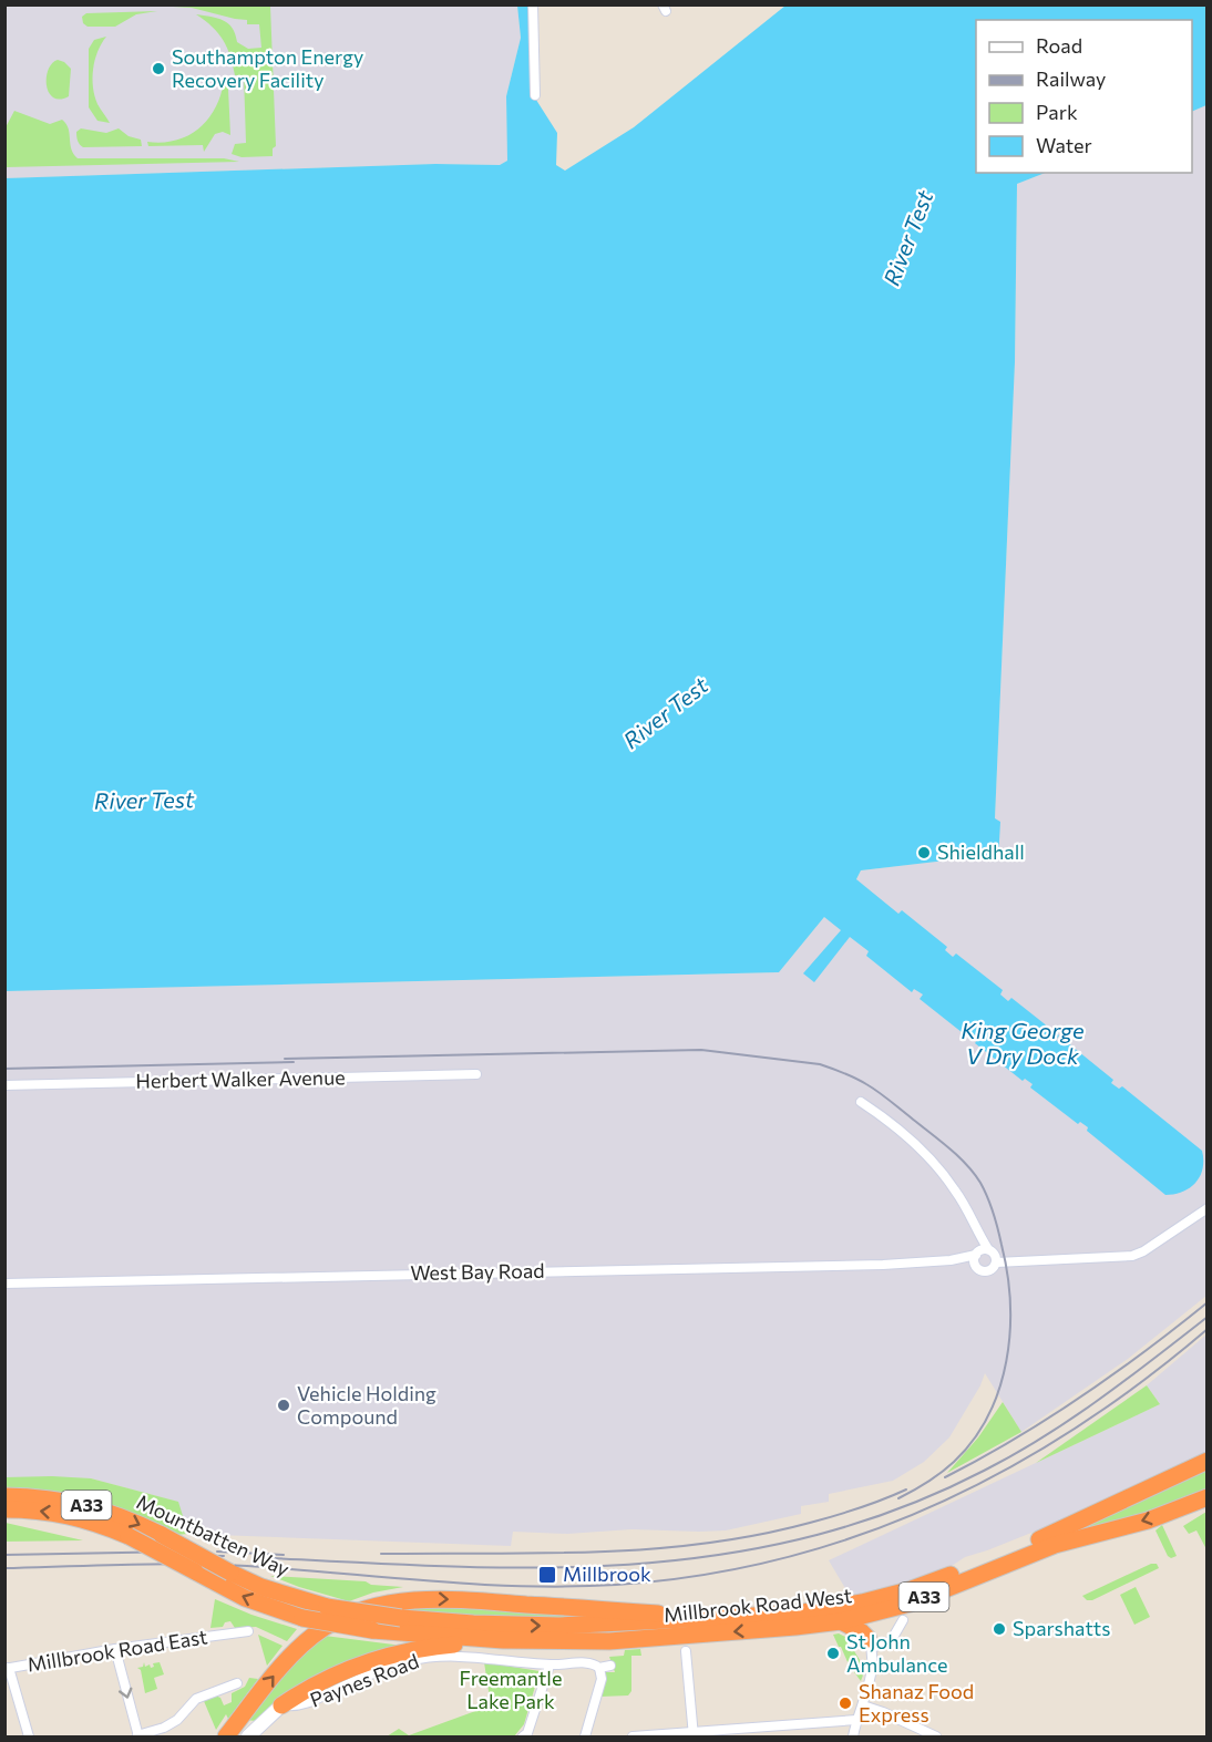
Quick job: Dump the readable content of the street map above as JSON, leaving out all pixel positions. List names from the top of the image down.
{
  "streets": {
    "highway": ["A33", "Mountbatten Way", "Millbrook Road West"],
    "street": [
      "Herbert Walker Avenue",
      "West Bay Road",
      "Millbrook Road East",
      "Paynes Road"
    ]
  },
  "crossings": [
    ["Mountbatten Way", "Millbrook Road West"]
  ],
  "water": ["River Test", "King George V Dry Dock"],
  "parks": ["Freemantle Lake Park"],
  "places": {
    "other": [
      "Southampton Energy Recovery Facility",
      "Shieldhall",
      "Vehicle Holding Compound",
      "Sparshatts",
      "St John Ambulance",
      "Shanaz Food Express"
    ],
    "transit": ["Millbrook"]
  },
  "legend": [
    "Road",
    "Railway",
    "Park",
    "Water"
  ]
}
